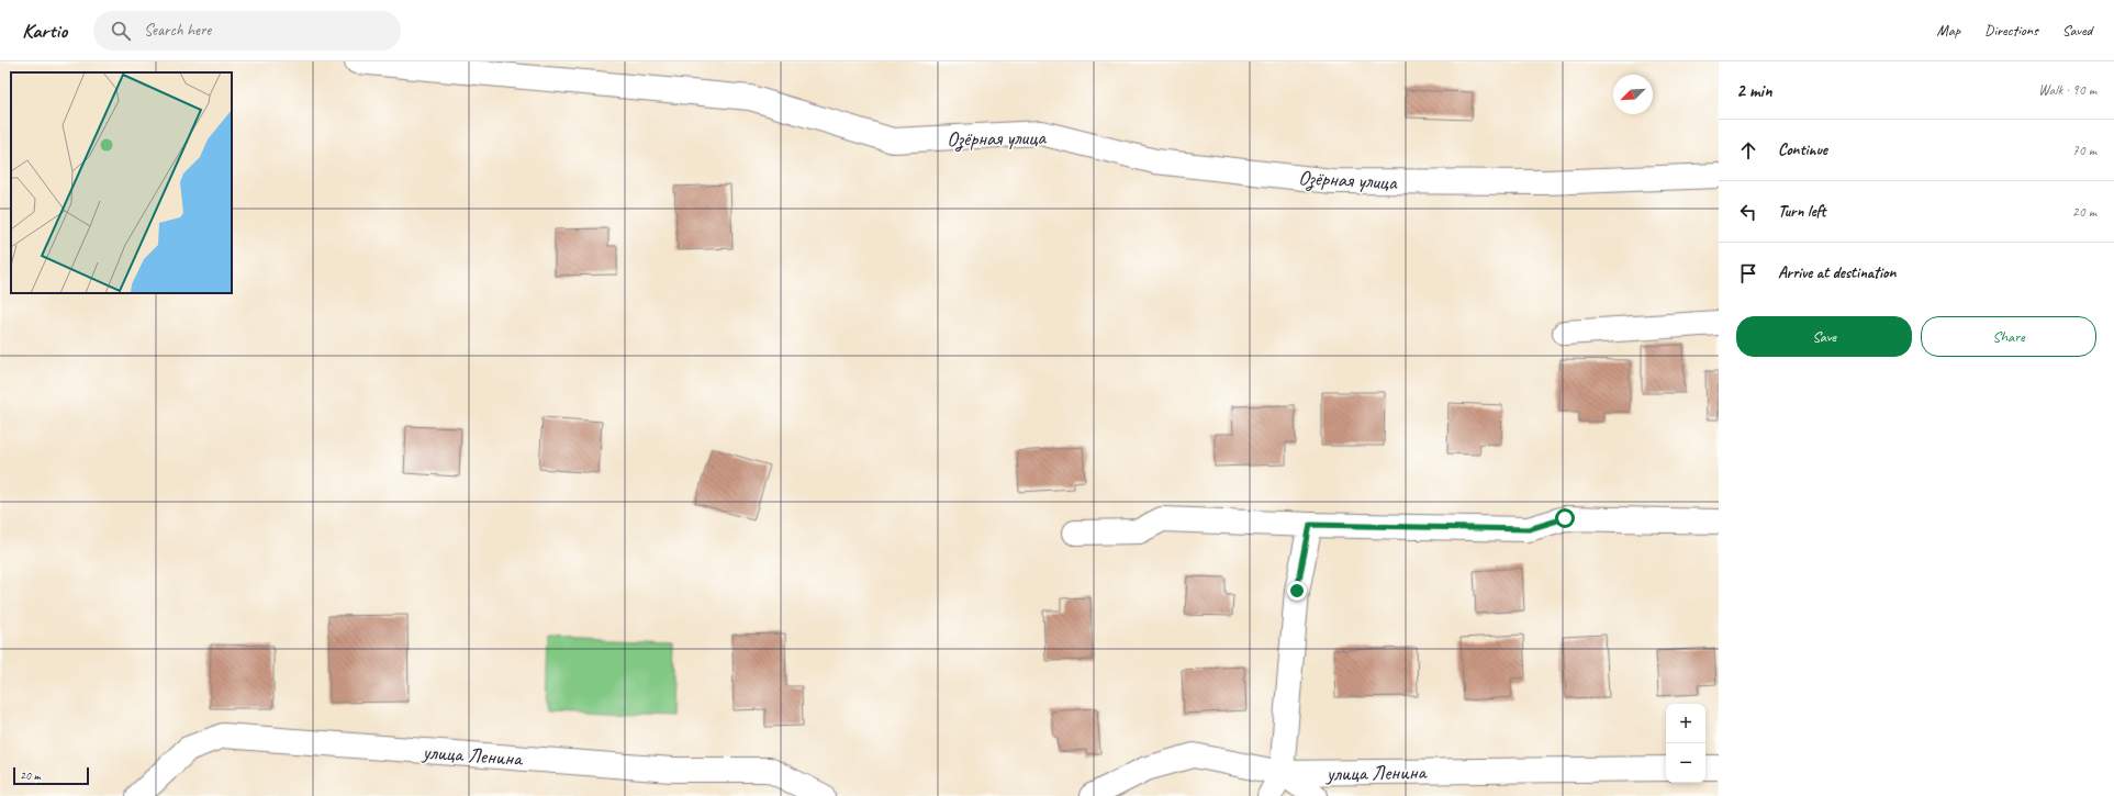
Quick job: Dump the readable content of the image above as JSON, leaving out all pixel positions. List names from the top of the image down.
{
  "streets": {
    "street": ["Озёрная улица", "улица Ленина"]
  },
  "scale_bar": "20 m",
  "north": "bottom left",
  "page": {
    "header": "Kartio",
    "search": "Search here",
    "nav": ["Map", "Directions", "Saved"],
    "heading": ["2 min", "Walk · 90 m"],
    "list": [
      ["Continue", "70 m"],
      ["Turn left", "20 m"],
      "Arrive at destination"
    ],
    "buttons": ["Save", "Share"],
    "map_buttons": ["+", "−"],
    "scale": "20 m"
  }
}
